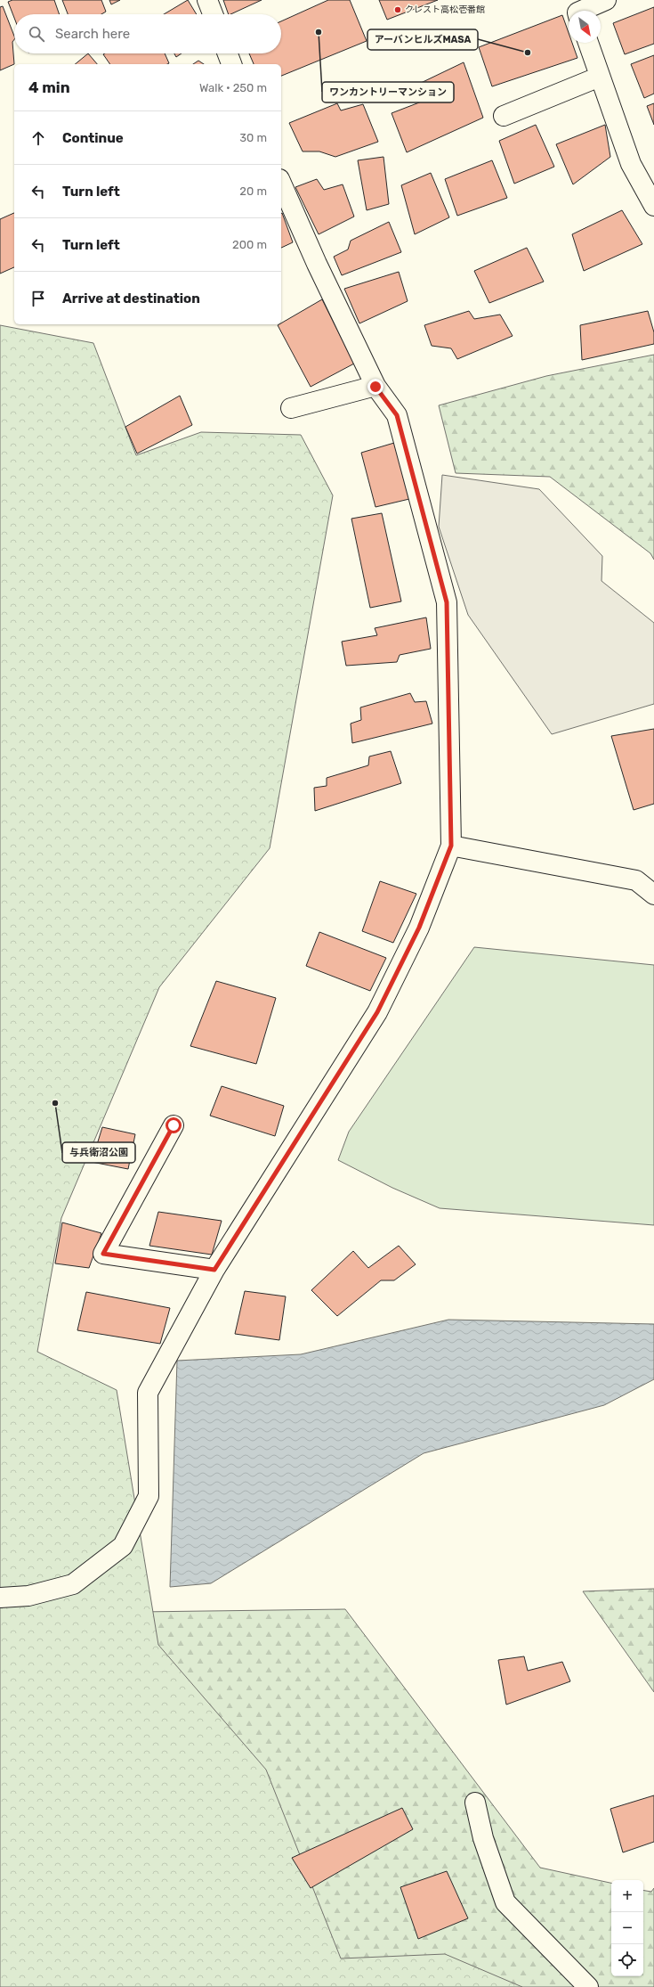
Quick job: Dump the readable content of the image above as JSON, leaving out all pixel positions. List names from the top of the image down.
{
  "places": [
    "クレスト高松壱番館",
    "ワンカントリーマンション",
    "アーバンヒルズMASA",
    "与兵衛沼公園"
  ],
  "north": "bottom right",
  "page": {
    "search": "Search here",
    "heading": ["4 min", "Walk · 250 m"],
    "list": [
      ["Continue", "30 m"],
      ["Turn left", "20 m"],
      ["Turn left", "200 m"],
      "Arrive at destination"
    ],
    "map_buttons": ["+", "−"]
  }
}
